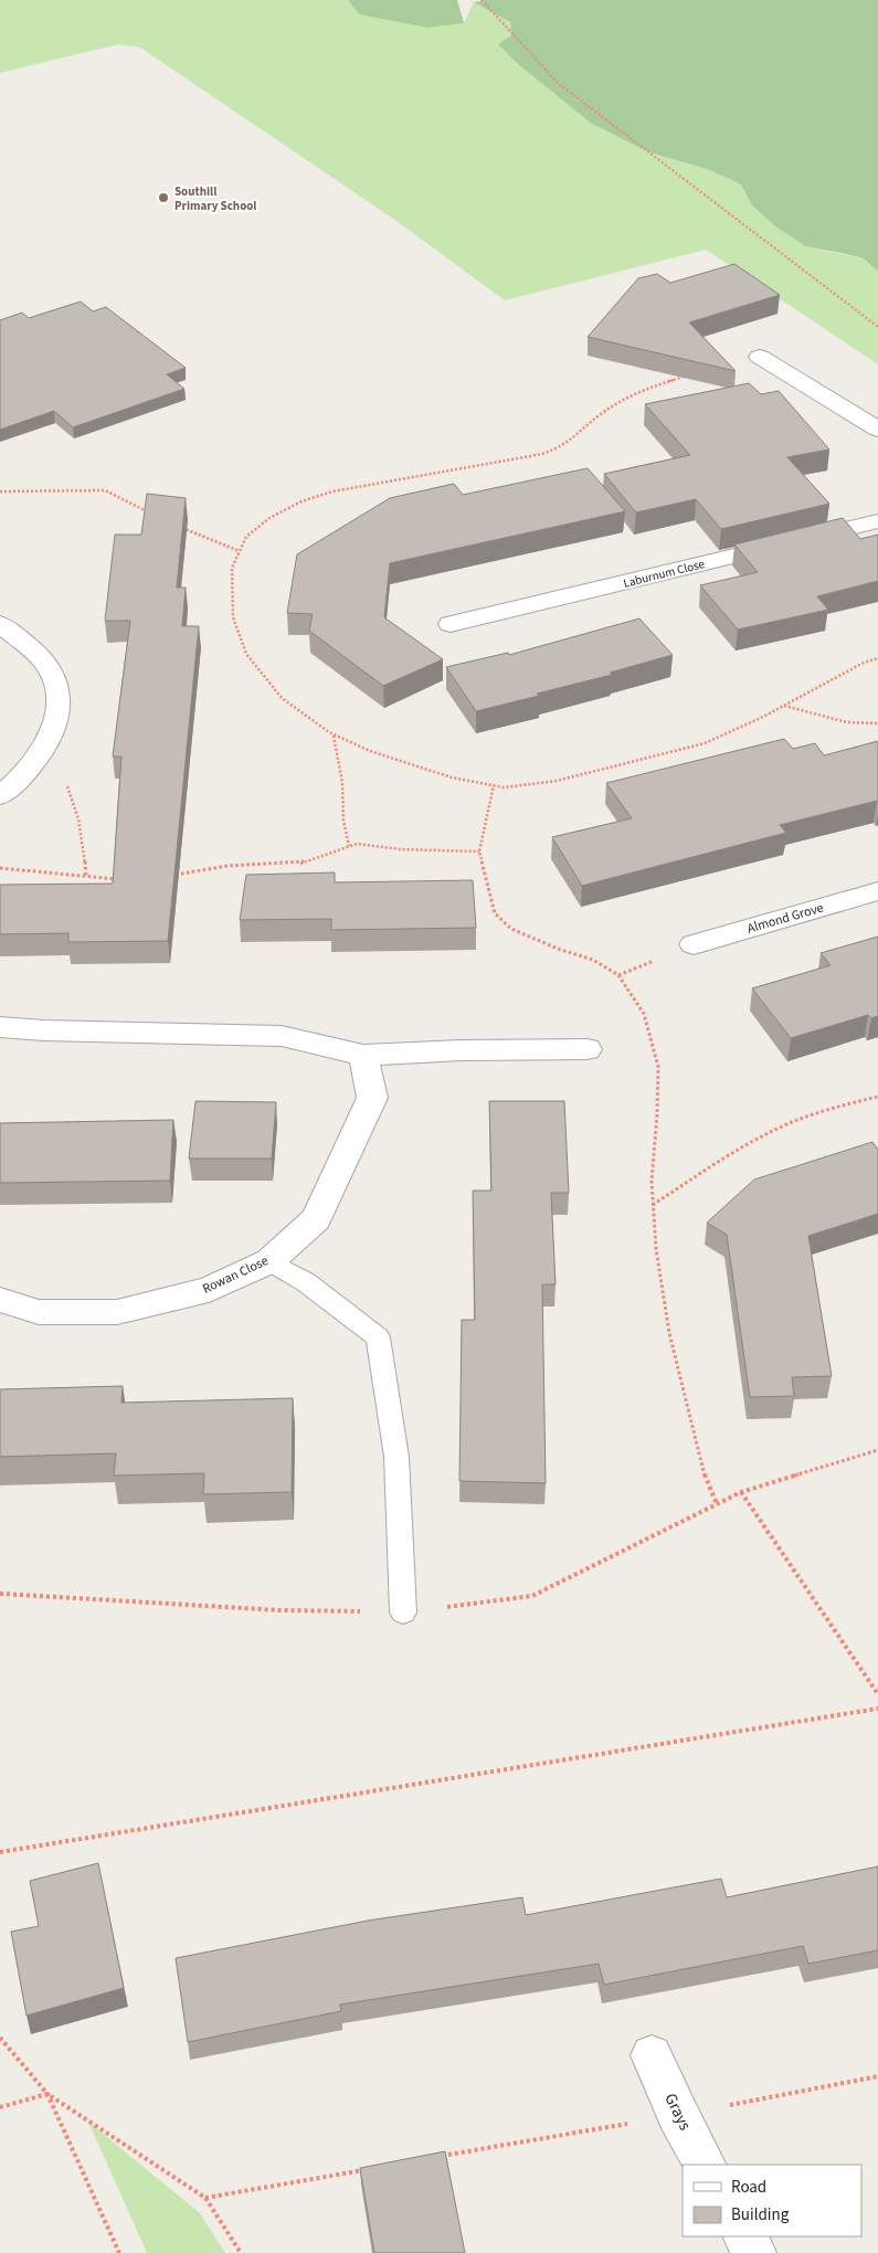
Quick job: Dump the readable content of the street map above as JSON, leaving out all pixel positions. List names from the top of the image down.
{
  "streets": {
    "street": [
      "Laburnum Close",
      "Almond Grove",
      "Rowan Close",
      "Grays"
    ]
  },
  "places": ["Southill Primary School"],
  "legend": ["Road", "Building"]
}
